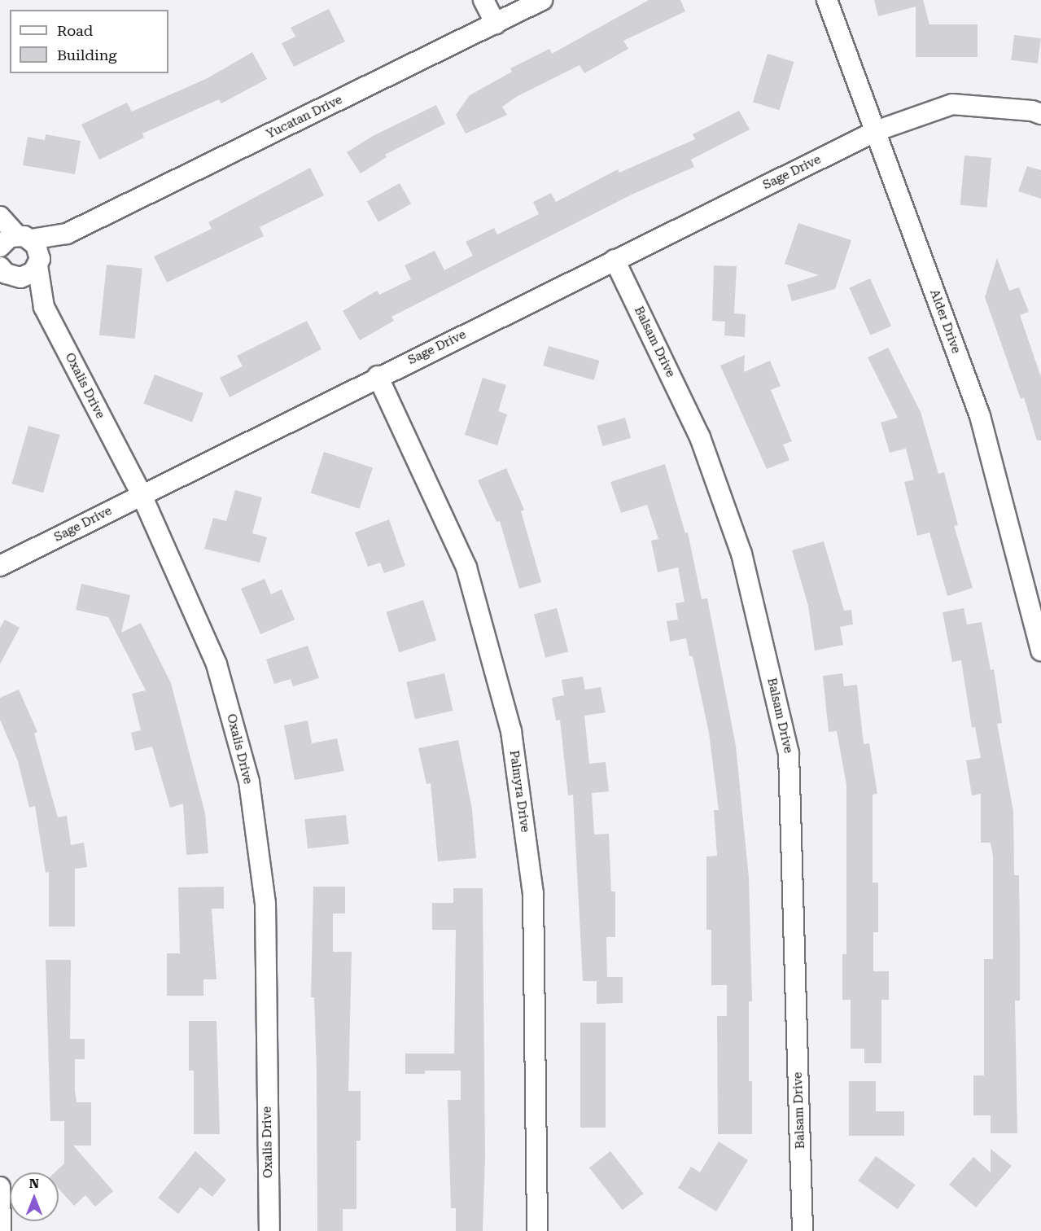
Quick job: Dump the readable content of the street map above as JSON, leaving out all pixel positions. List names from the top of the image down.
{
  "streets": {
    "street": [
      "Yucatan Drive",
      "Sage Drive",
      "Alder Drive",
      "Balsam Drive",
      "Oxalis Drive",
      "Palmyra Drive"
    ]
  },
  "crossings": [
    ["Yucatan Drive", "Oxalis Drive"],
    ["Sage Drive", "Alder Drive"],
    ["Sage Drive", "Balsam Drive"],
    ["Sage Drive", "Oxalis Drive"],
    ["Sage Drive", "Palmyra Drive"]
  ],
  "legend": ["Road", "Building"],
  "north": "top"
}
